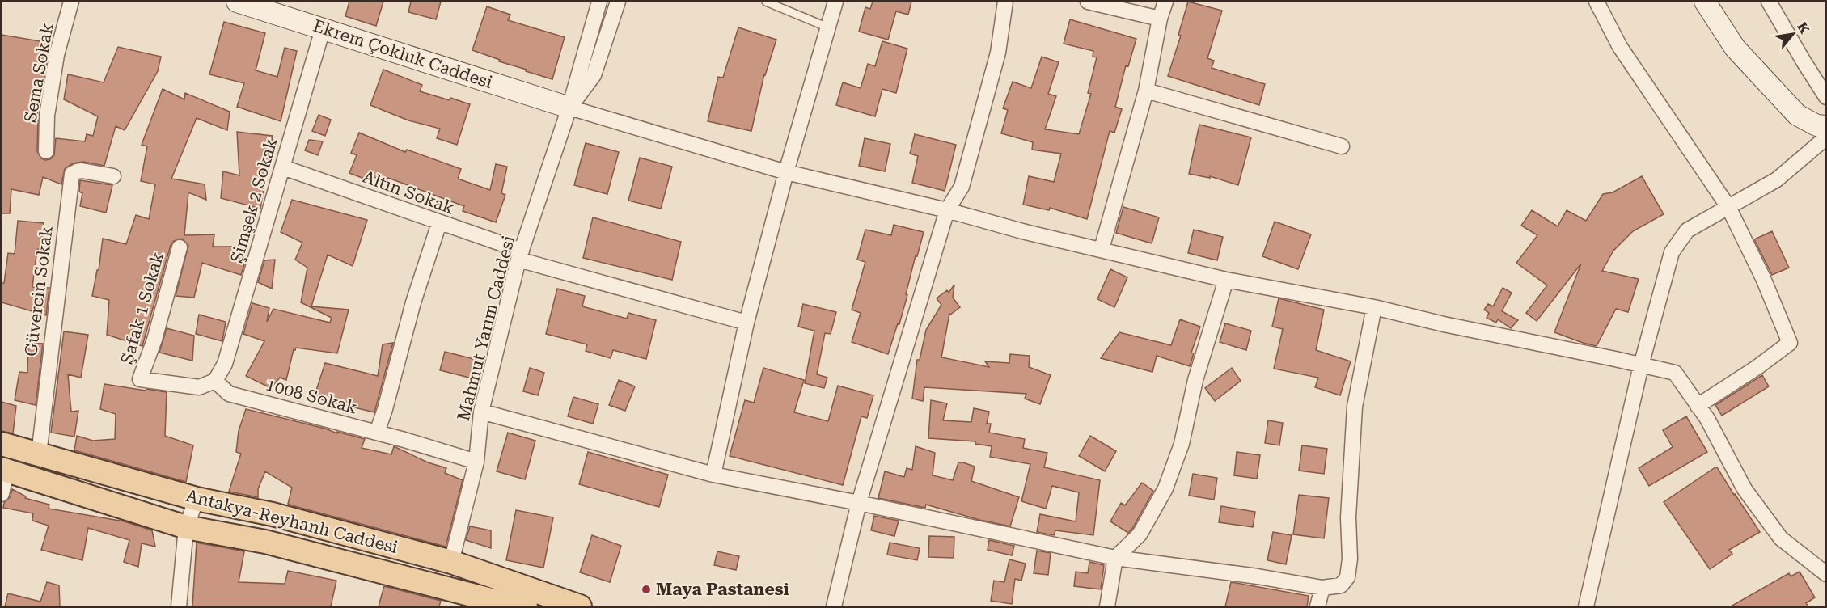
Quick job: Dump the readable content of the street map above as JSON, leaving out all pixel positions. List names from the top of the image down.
{
  "streets": {
    "main road": ["Antakya-Reyhanlı Caddesi"],
    "street": [
      "Ekrem Çokluk Caddesi",
      "Sema Sokak",
      "Altın Sokak",
      "Şimşek 2 Sokak",
      "Güvercin Sokak",
      "Şafak 1 Sokak",
      "Mahmut Yarım Caddesi",
      "1008 Sokak"
    ]
  },
  "crossings": [
    ["Ekrem Çokluk Caddesi", "Şimşek 2 Sokak"],
    ["Ekrem Çokluk Caddesi", "Mahmut Yarım Caddesi"],
    ["Altın Sokak", "Şimşek 2 Sokak"],
    ["Altın Sokak", "Mahmut Yarım Caddesi"],
    ["Şimşek 2 Sokak", "Şafak 1 Sokak"],
    ["Şimşek 2 Sokak", "1008 Sokak"],
    ["Güvercin Sokak", "Antakya-Reyhanlı Caddesi"],
    ["Şafak 1 Sokak", "1008 Sokak"],
    ["Mahmut Yarım Caddesi", "1008 Sokak"],
    ["Mahmut Yarım Caddesi", "Antakya-Reyhanlı Caddesi"]
  ],
  "places": ["Maya Pastanesi"],
  "north": "top right"
}
